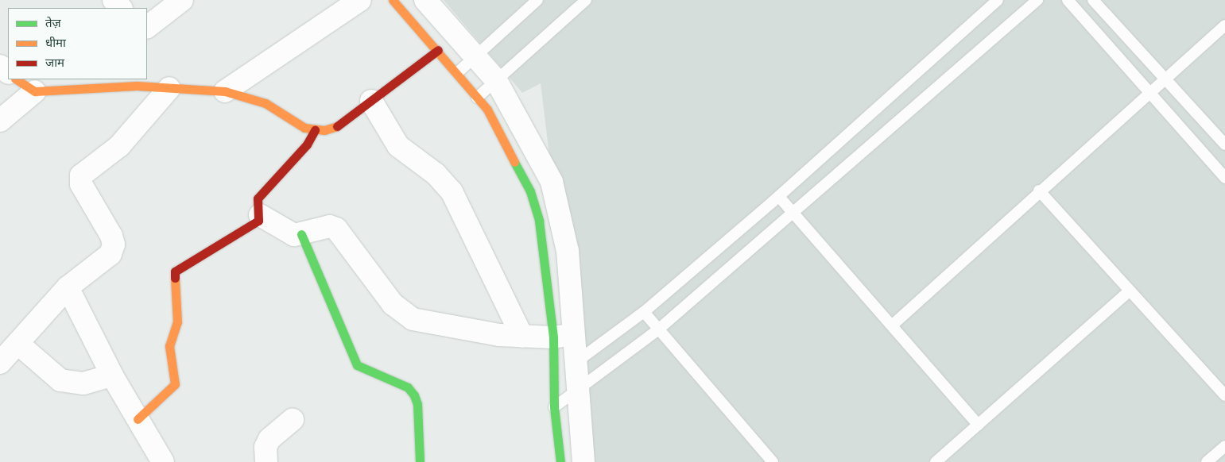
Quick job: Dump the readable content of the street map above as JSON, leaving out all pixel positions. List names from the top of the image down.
{
  "legend": ["तेज़", "धीमा", "जाम"]
}
